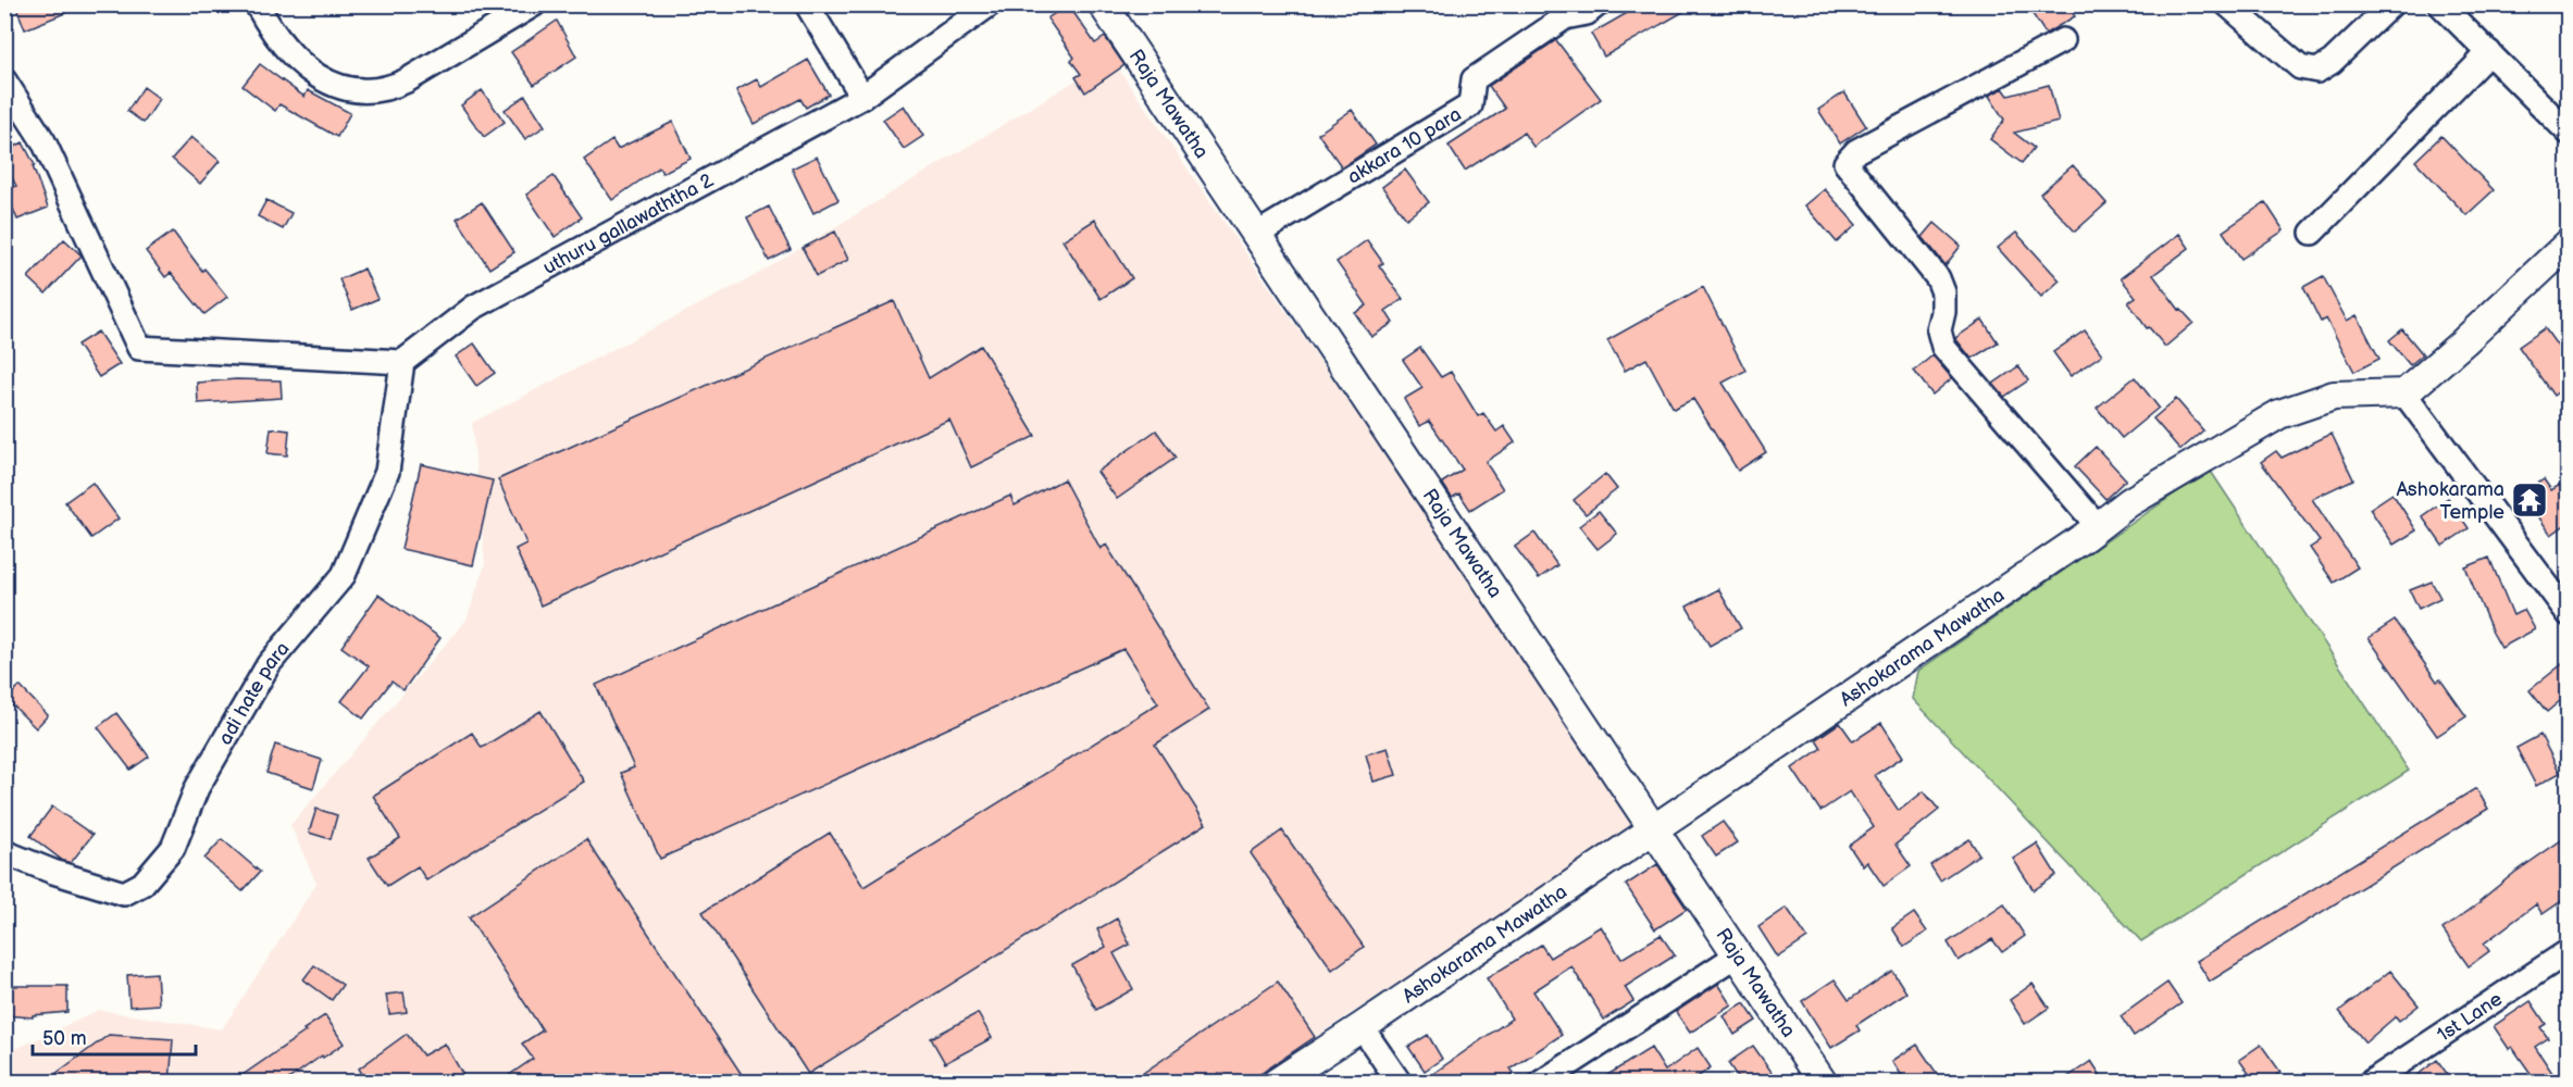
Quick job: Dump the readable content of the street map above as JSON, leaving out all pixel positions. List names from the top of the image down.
{
  "streets": {
    "street": [
      "Raja Mawatha",
      "akkara 10 para",
      "uthuru gallawaththa 2",
      "Ashokarama Mawatha",
      "adi hate para",
      "1st Lane"
    ]
  },
  "crossings": [
    ["Raja Mawatha", "akkara 10 para"],
    ["Raja Mawatha", "Ashokarama Mawatha"],
    ["uthuru gallawaththa 2", "adi hate para"]
  ],
  "places": {
    "temple": ["Ashokarama Temple"]
  },
  "scale_bar": "50 m"
}
